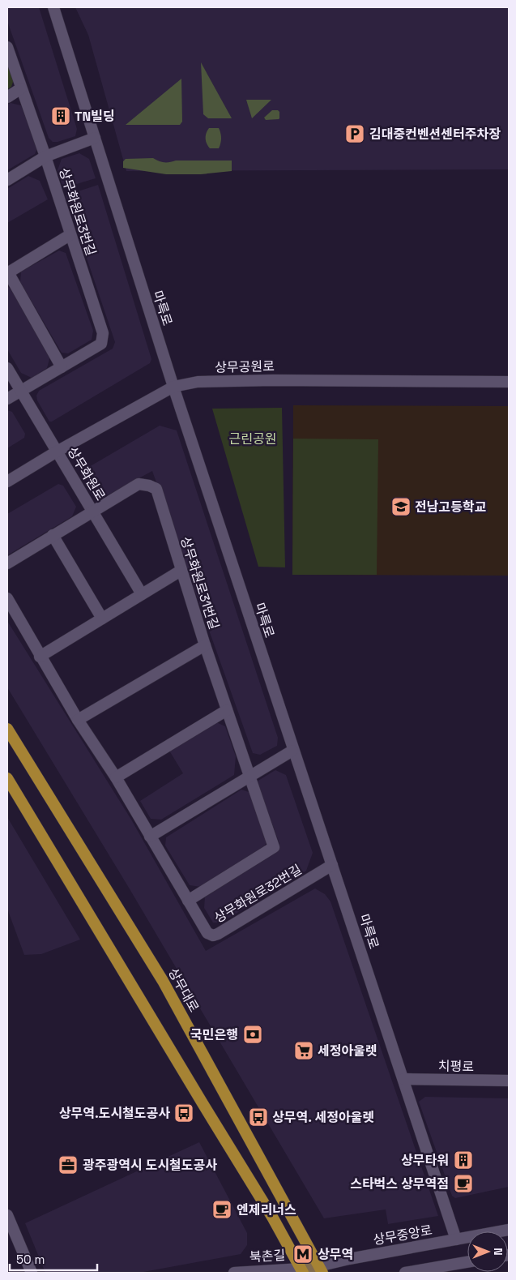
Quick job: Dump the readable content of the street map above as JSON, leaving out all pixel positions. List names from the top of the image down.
{
  "streets": {
    "main road": ["상무대로", "상무중앙로"],
    "street": [
      "상무화원로3번길",
      "마륵로",
      "상무공원로",
      "상무화원로",
      "상무화원로31번길",
      "상무화원로32번길",
      "치평로",
      "북촌길"
    ]
  },
  "crossings": [
    ["마륵로", "상무공원로"],
    ["마륵로", "상무화원로32번길"],
    ["마륵로", "치평로"],
    ["마륵로", "상무중앙로"],
    ["상무공원로", "상무화원로"],
    ["상무화원로", "상무화원로31번길"],
    ["상무화원로31번길", "상무화원로32번길"],
    ["상무대로", "상무중앙로"],
    ["상무중앙로", "북촌길"]
  ],
  "parks": ["근린공원"],
  "places": {
    "building": ["TN빌딩", "상무타워"],
    "parking": ["김대중컨벤션센터주차장"],
    "school or university": ["전남고등학교"],
    "bank": ["국민은행"],
    "supermarket": ["세정아울렛"],
    "bus stop": ["상무역.도시철도공사", "상무역. 세정아울렛"],
    "office": ["광주광역시 도시철도공사"],
    "cafe": ["스타벅스 상무역점", "엔제리너스"],
    "metro station": ["상무역"]
  },
  "scale_bar": "50 m",
  "north": "right"
}
